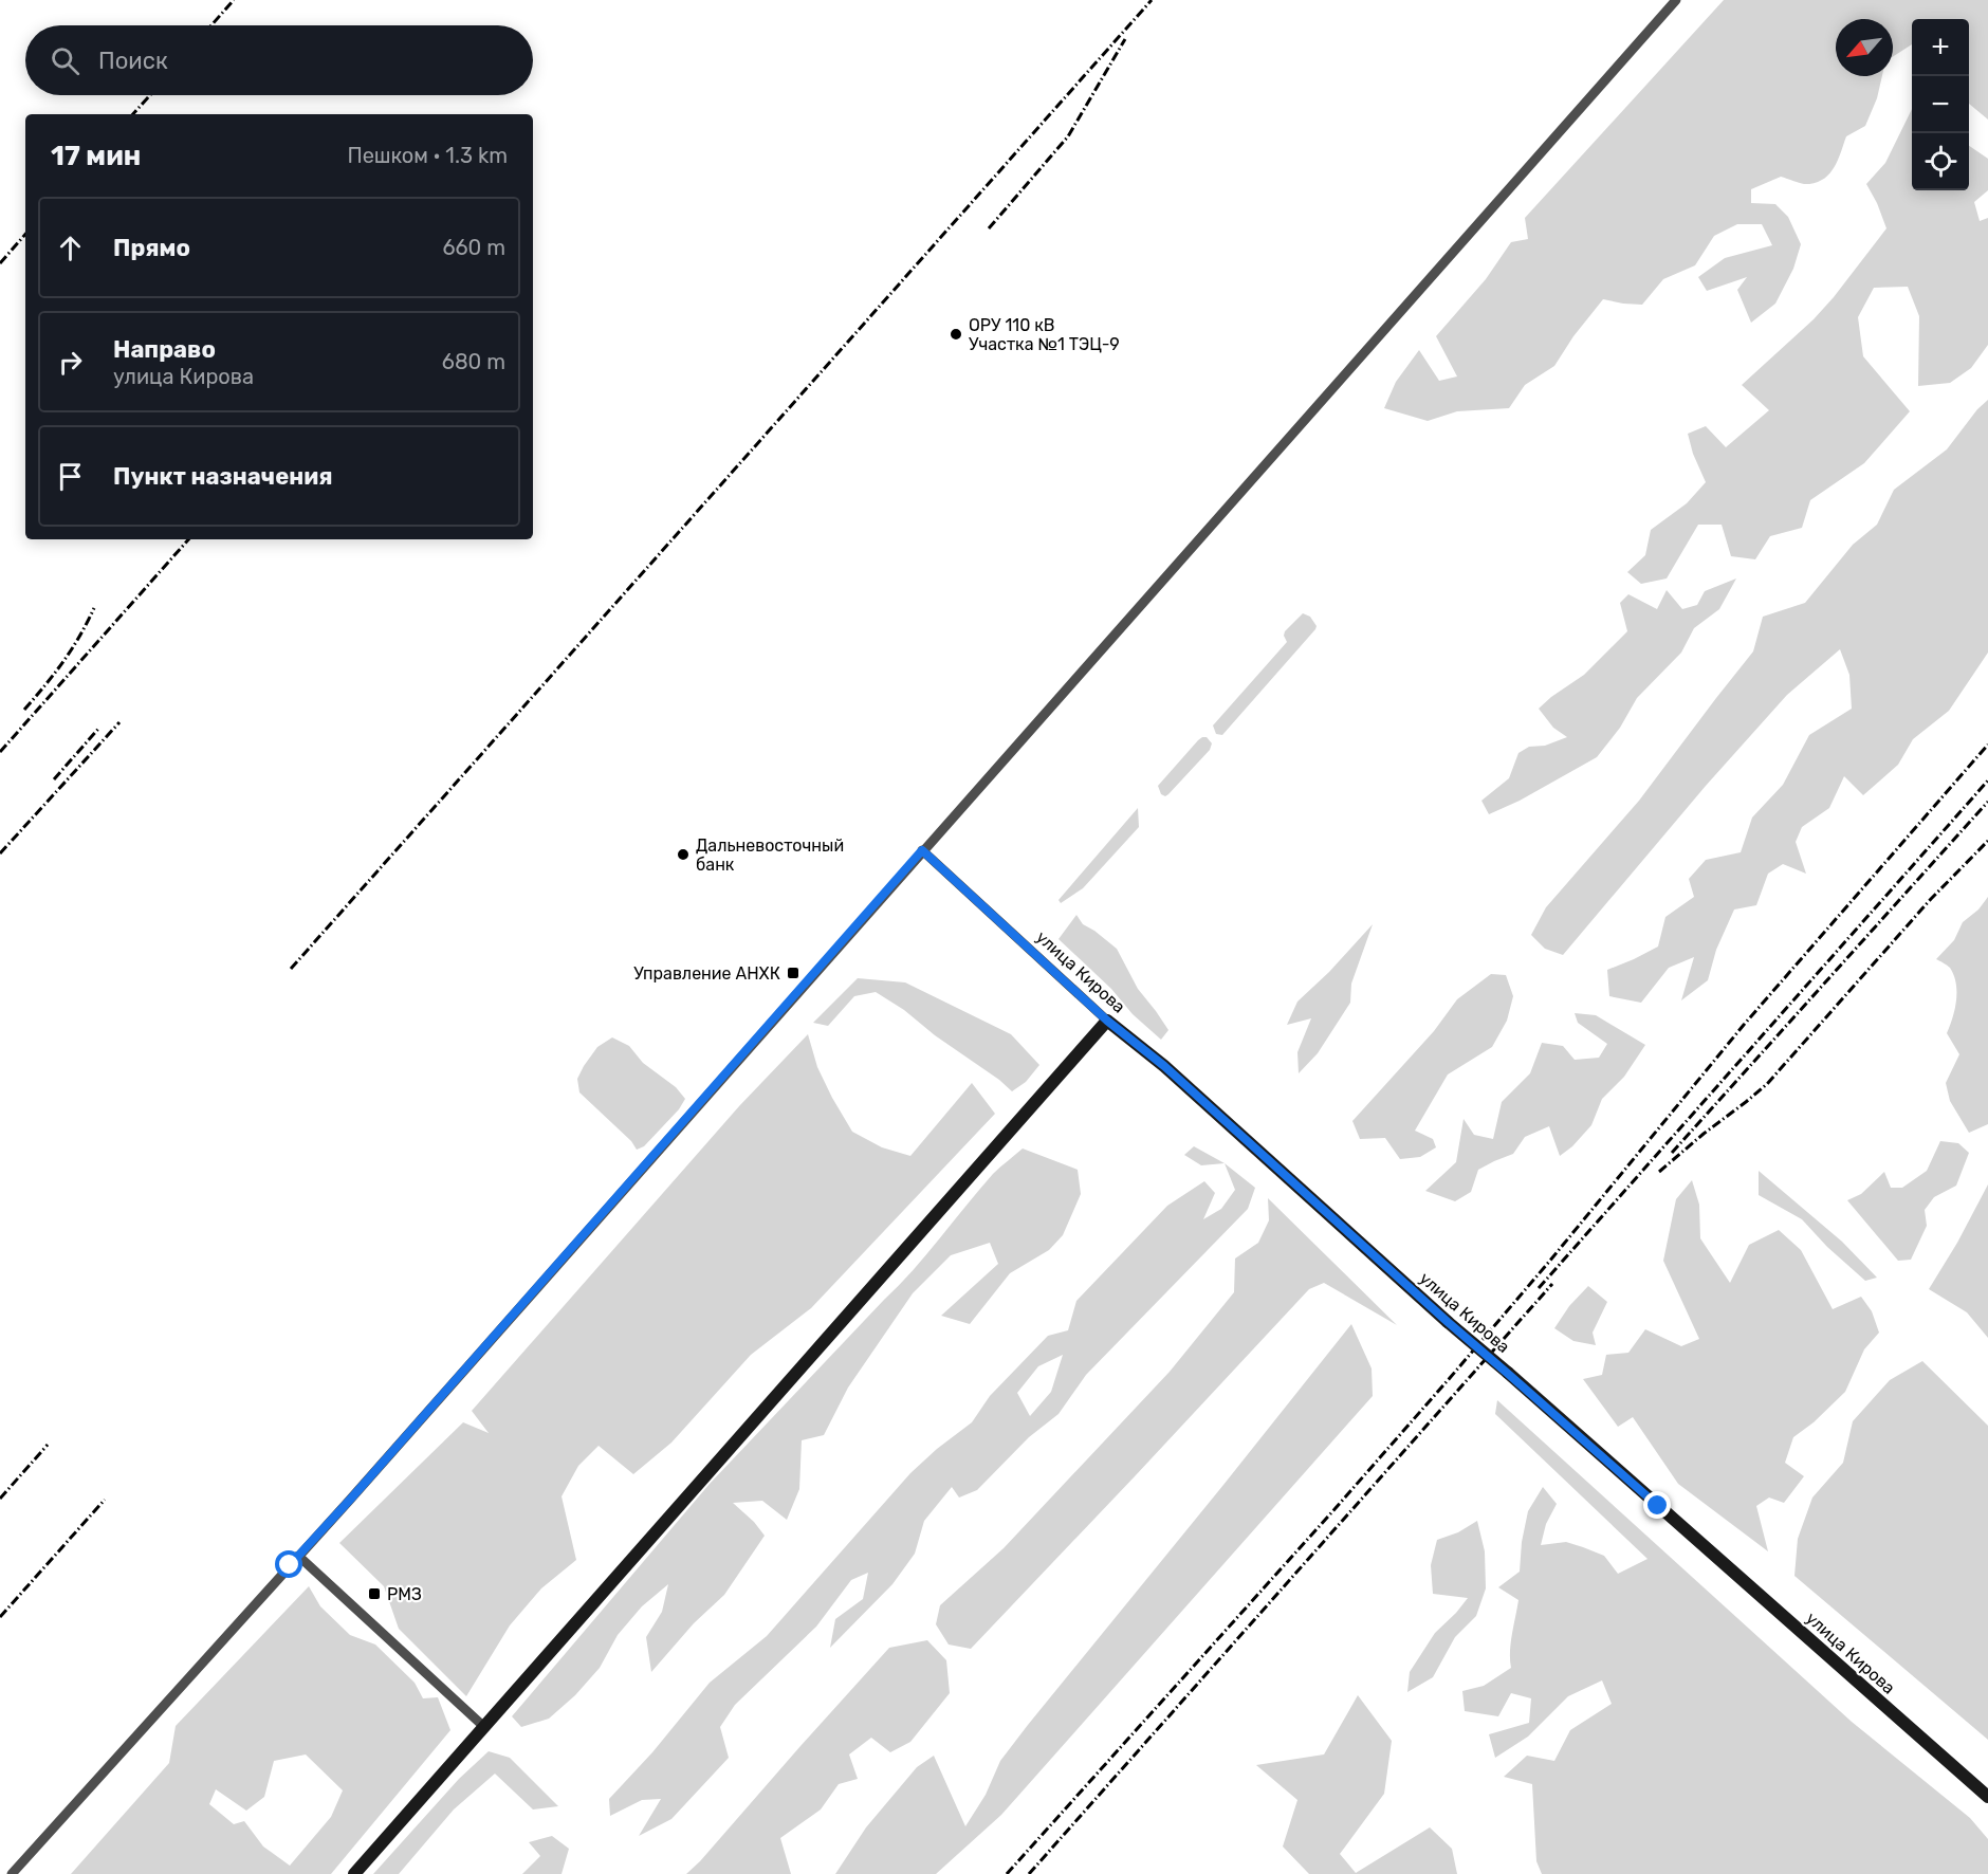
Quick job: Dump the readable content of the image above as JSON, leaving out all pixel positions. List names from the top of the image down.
{
  "streets": {
    "street": ["улица Кирова"]
  },
  "places": {
    "other": ["ОРУ 110 кВ Участка №1 ТЭЦ-9", "Дальневосточный банк"],
    "transit": ["Управление АНХК", "РМЗ"]
  },
  "north": "bottom left",
  "page": {
    "map_buttons": ["+", "−"],
    "search": "Поиск",
    "heading": ["17 мин", "Пешком · 1.3 km"],
    "list": [
      ["Прямо", "660 m"],
      ["Направо", "улица Кирова", "680 m"],
      "Пункт назначения"
    ]
  }
}
